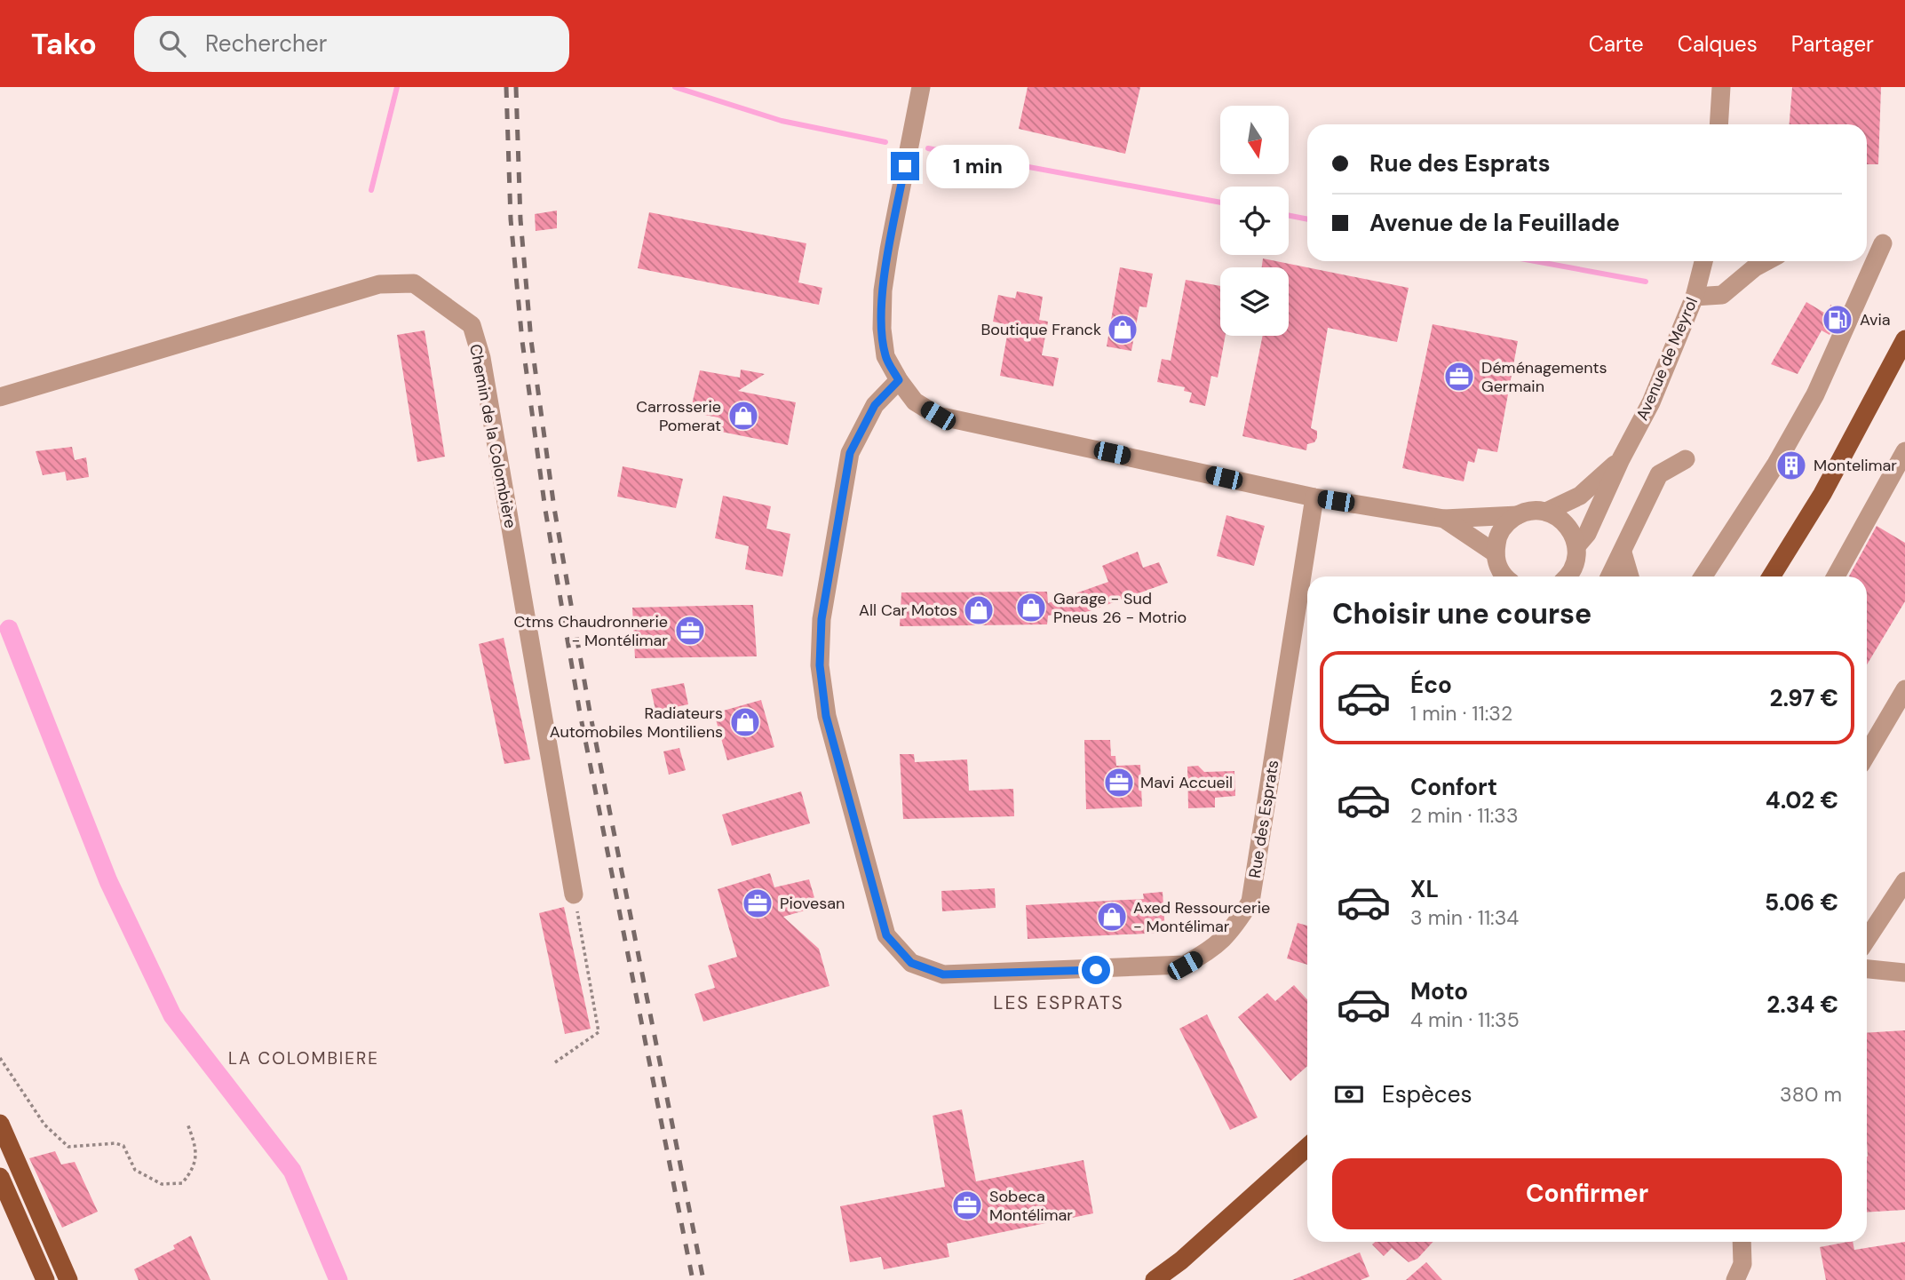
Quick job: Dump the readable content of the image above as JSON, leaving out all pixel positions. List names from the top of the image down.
{
  "streets": {
    "street": ["Avenue de Meyrol", "Chemin de la Colombière", "Rue des Esprats"]
  },
  "districts": ["LES ESPRATS", "LA COLOMBIERE"],
  "places": {
    "fuel station": ["Avia"],
    "shop": [
      "Boutique Franck",
      "Carrosserie Pomerat",
      "Garage - Sud Pneus 26 - Motrio",
      "All Car Motos",
      "Radiateurs Automobiles Montiliens",
      "Axed Ressourcerie - Montélimar"
    ],
    "office": [
      "Déménagements Germain",
      "Ctms Chaudronnerie - Montélimar",
      "Mavi Accueil",
      "Piovesan",
      "Sobeca Montélimar"
    ],
    "building": ["Montelimar"]
  },
  "north": "bottom",
  "page": {
    "header": "Tako",
    "search": "Rechercher",
    "nav": ["Carte", "Calques", "Partager"],
    "banner": ["Rue des Esprats", "Avenue de la Feuillade"],
    "bubble": "1 min",
    "heading": "Choisir une course",
    "list": [
      {
        "name": "Éco",
        "note": "1 min · 11:32",
        "value": "2.97 €"
      },
      {
        "name": "Confort",
        "note": "2 min · 11:33",
        "value": "4.02 €"
      },
      {
        "name": "XL",
        "note": "3 min · 11:34",
        "value": "5.06 €"
      },
      {
        "name": "Moto",
        "note": "4 min · 11:35",
        "value": "2.34 €"
      }
    ],
    "pay": ["Espèces", "380 m"],
    "buttons": "Confirmer"
  }
}
